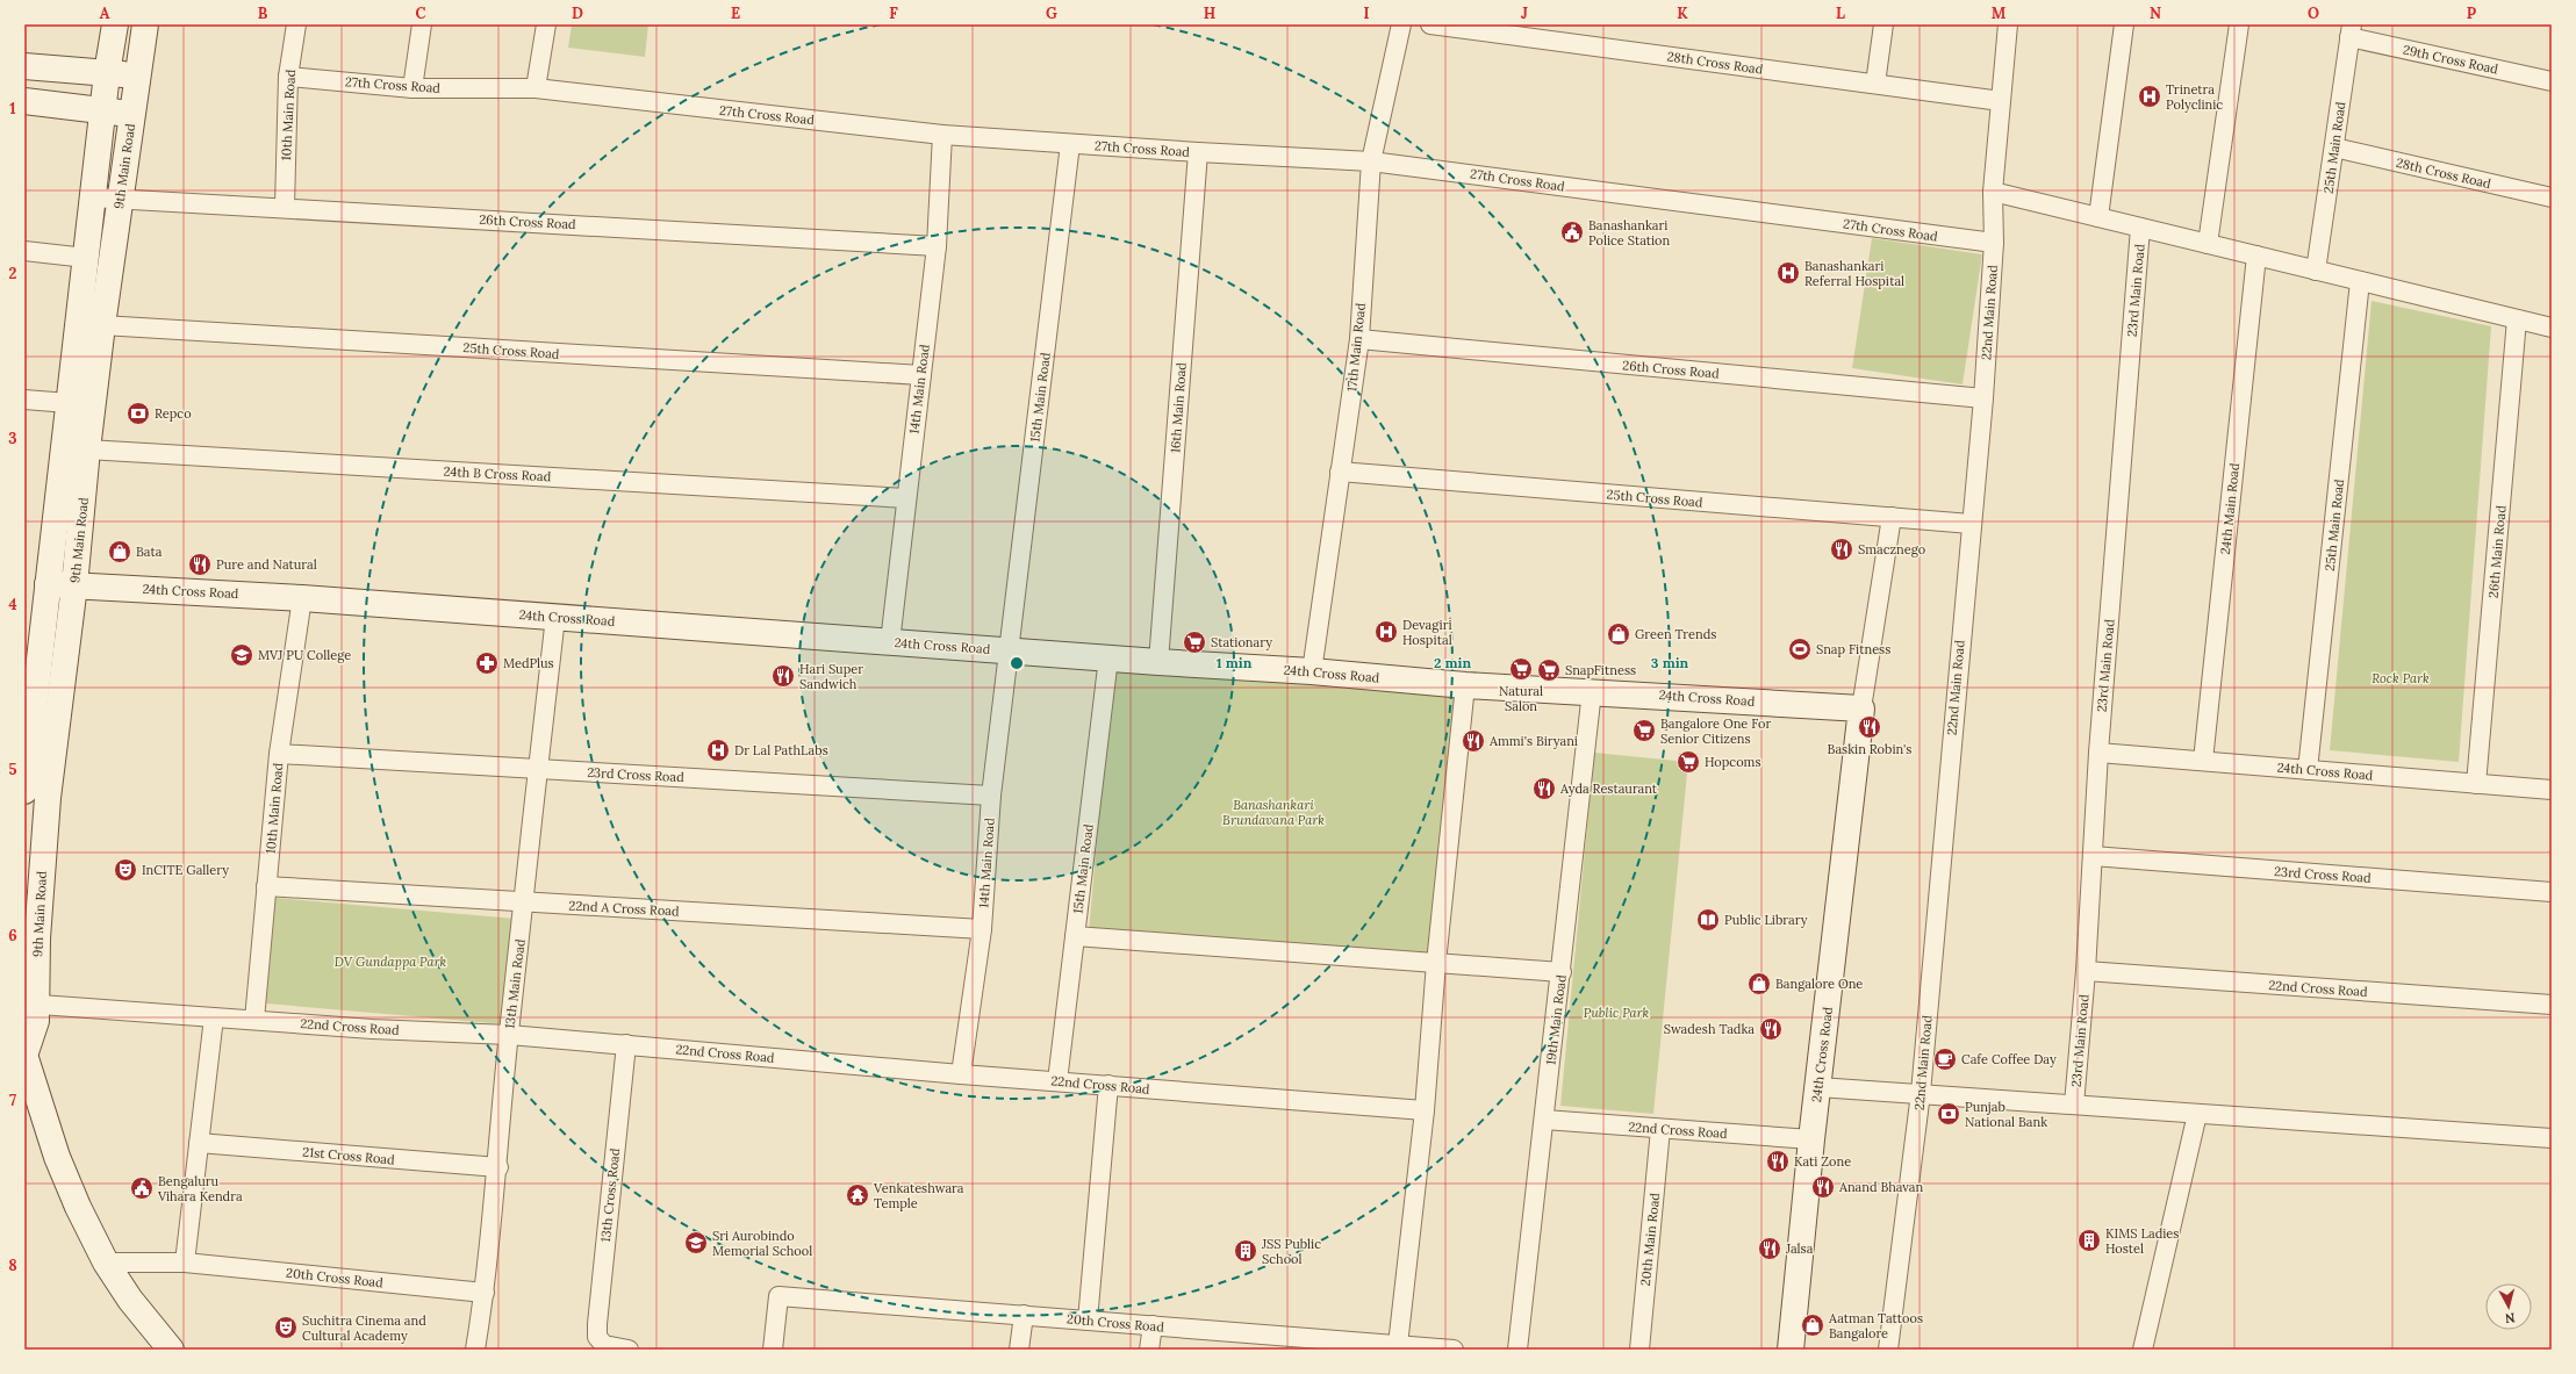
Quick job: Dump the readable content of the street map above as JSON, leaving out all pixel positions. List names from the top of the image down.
{
  "streets": {
    "street": [
      "29th Cross Road",
      "28th Cross Road",
      "27th Cross Road",
      "10th Main Road",
      "25th Main Road",
      "9th Main Road",
      "26th Cross Road",
      "23rd Main Road",
      "22nd Main Road",
      "17th Main Road",
      "25th Cross Road",
      "14th Main Road",
      "15th Main Road",
      "16th Main Road",
      "24th B Cross Road",
      "24th Main Road",
      "26th Main Road",
      "24th Cross Road",
      "23rd Cross Road",
      "22nd A Cross Road",
      "13th Main Road",
      "22nd Cross Road",
      "19th Main Road",
      "21st Cross Road",
      "13th Cross Road",
      "20th Main Road",
      "20th Cross Road"
    ]
  },
  "crossings": [
    ["29th Cross Road", "25th Main Road"],
    ["28th Cross Road", "25th Main Road"],
    ["28th Cross Road", "22nd Main Road"],
    ["27th Cross Road", "10th Main Road"],
    ["27th Cross Road", "22nd Main Road"],
    ["27th Cross Road", "17th Main Road"],
    ["27th Cross Road", "14th Main Road"],
    ["27th Cross Road", "15th Main Road"],
    ["27th Cross Road", "16th Main Road"],
    ["10th Main Road", "26th Cross Road"],
    ["10th Main Road", "24th Cross Road"],
    ["10th Main Road", "23rd Cross Road"],
    ["10th Main Road", "22nd A Cross Road"],
    ["10th Main Road", "22nd Cross Road"],
    ["25th Main Road", "24th Cross Road"],
    ["9th Main Road", "26th Cross Road"],
    ["9th Main Road", "25th Cross Road"],
    ["9th Main Road", "24th B Cross Road"],
    ["9th Main Road", "24th Cross Road"],
    ["9th Main Road", "22nd Cross Road"],
    ["9th Main Road", "20th Cross Road"],
    ["26th Cross Road", "22nd Main Road"],
    ["26th Cross Road", "17th Main Road"],
    ["26th Cross Road", "14th Main Road"],
    ["23rd Main Road", "24th Cross Road"],
    ["23rd Main Road", "23rd Cross Road"],
    ["23rd Main Road", "22nd Cross Road"],
    ["22nd Main Road", "25th Cross Road"],
    ["17th Main Road", "25th Cross Road"],
    ["17th Main Road", "24th Cross Road"],
    ["25th Cross Road", "14th Main Road"],
    ["14th Main Road", "15th Main Road"],
    ["14th Main Road", "24th B Cross Road"],
    ["14th Main Road", "24th Cross Road"],
    ["14th Main Road", "23rd Cross Road"],
    ["14th Main Road", "22nd A Cross Road"],
    ["14th Main Road", "22nd Cross Road"],
    ["15th Main Road", "24th Cross Road"],
    ["15th Main Road", "22nd Cross Road"],
    ["16th Main Road", "24th Cross Road"],
    ["24th Main Road", "24th Cross Road"],
    ["26th Main Road", "24th Cross Road"],
    ["24th Cross Road", "13th Main Road"],
    ["24th Cross Road", "22nd Cross Road"],
    ["24th Cross Road", "19th Main Road"],
    ["23rd Cross Road", "13th Main Road"],
    ["22nd A Cross Road", "13th Main Road"],
    ["13th Main Road", "22nd Cross Road"],
    ["13th Main Road", "21st Cross Road"],
    ["13th Main Road", "20th Cross Road"],
    ["22nd Cross Road", "19th Main Road"],
    ["22nd Cross Road", "13th Cross Road"],
    ["22nd Cross Road", "20th Main Road"]
  ],
  "parks": [
    "Rock Park",
    "Banashankari Brundavana Park",
    "DV Gundappa Park",
    "Public Park"
  ],
  "places": {
    "hospital": [
      "Trinetra Polyclinic",
      "Banashankari Referral Hospital",
      "Devagiri Hospital",
      "Dr Lal PathLabs"
    ],
    "public building": ["Banashankari Police Station", "Bengaluru Vihara Kendra"],
    "bank": ["Repco", "Punjab National Bank"],
    "restaurant": [
      "Smacznego",
      "Pure and Natural",
      "Hari Super Sandwich",
      "Baskin Robin's",
      "Ammi's Biryani",
      "Ayda Restaurant",
      "Swadesh Tadka",
      "Kati Zone",
      "Anand Bhavan",
      "Jalsa"
    ],
    "shop": [
      "Bata",
      "Green Trends",
      "Bangalore One",
      "Aatman Tattoos Bangalore"
    ],
    "supermarket": [
      "Stationary",
      "Natural Salon",
      "SnapFitness",
      "Bangalore One For Senior Citizens",
      "Hopcoms"
    ],
    "sports": ["Snap Fitness"],
    "school or university": ["MVJ PU College", "Sri Aurobindo Memorial School"],
    "pharmacy": ["MedPlus"],
    "theatre": ["InCITE Gallery", "Suchitra Cinema and Cultural Academy"],
    "library": ["Public Library"],
    "cafe": ["Cafe Coffee Day"],
    "temple": ["Venkateshwara Temple"],
    "building": ["KIMS Ladies Hostel", "JSS Public School"]
  },
  "north": "bottom",
  "grid": {
    "columns": [
      "A",
      "B",
      "C",
      "D",
      "E",
      "F",
      "G",
      "H",
      "I",
      "J",
      "K",
      "L",
      "M",
      "N",
      "O",
      "P"
    ],
    "rows": [
      "1",
      "2",
      "3",
      "4",
      "5",
      "6",
      "7",
      "8"
    ]
  },
  "rings": ["1 min", "2 min", "3 min"]
}
